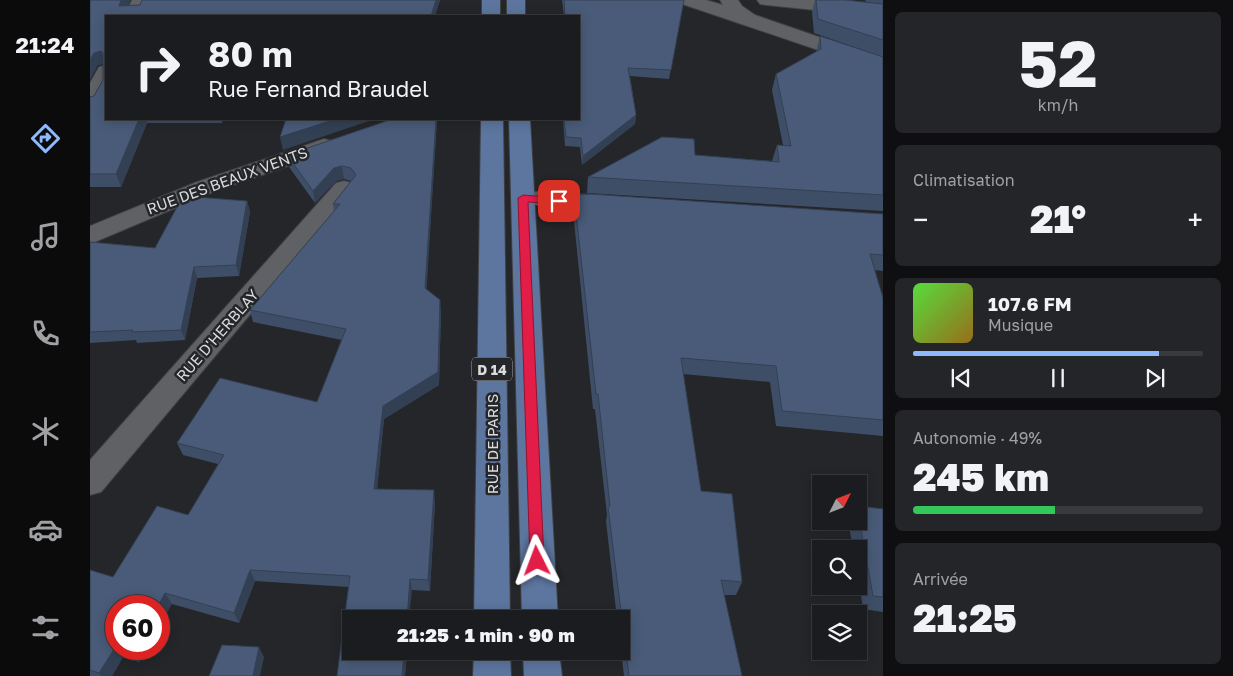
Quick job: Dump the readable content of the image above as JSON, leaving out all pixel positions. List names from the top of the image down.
{
  "streets": {
    "main road": ["D 14", "RUE DE PARIS"],
    "street": ["RUE DES BEAUX VENTS", "RUE D'HERBLAY"]
  },
  "north": "top right",
  "page": {
    "tabs": "21:24",
    "tile": [
      ["52", "km/h"],
      "Climatisation",
      ["Autonomie · 49%", "245 km"],
      ["Arrivée", "21:25"]
    ],
    "turn": ["80 m", "Rue Fernand Braudel"],
    "heat": ["−", "21°", "+"],
    "song": ["107.6 FM", "Musique"],
    "limit": "60",
    "trip": "21:25 · 1 min · 90 m"
  }
}
